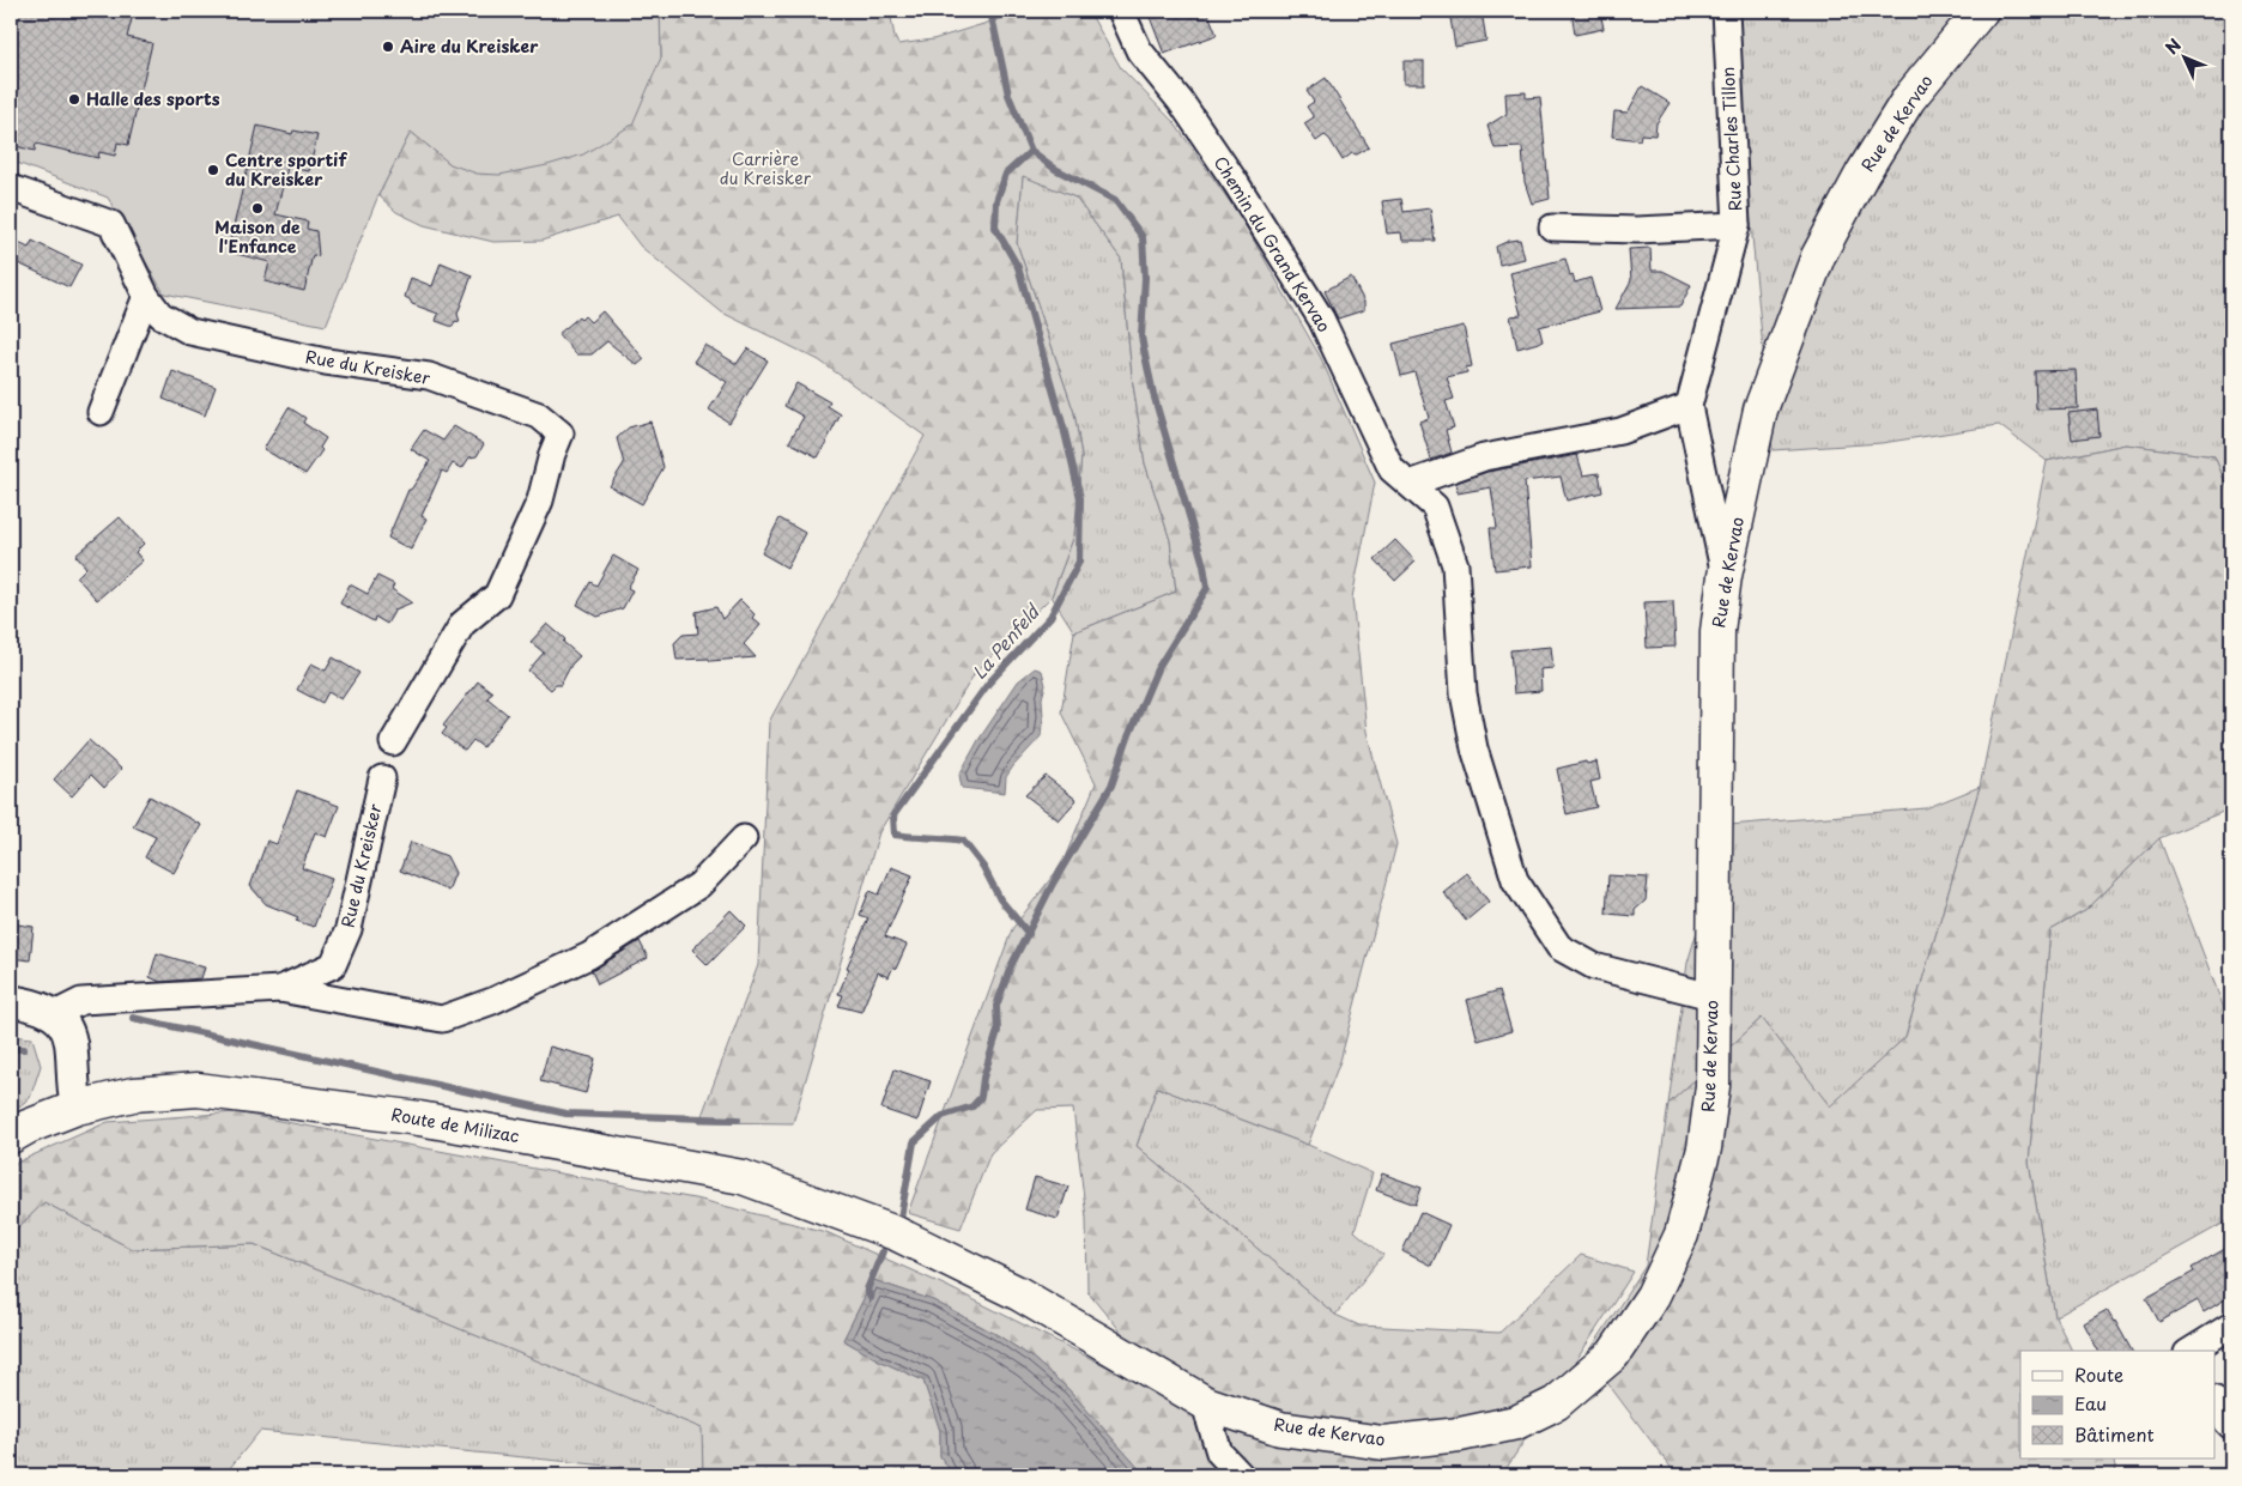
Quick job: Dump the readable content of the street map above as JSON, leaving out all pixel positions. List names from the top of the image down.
{
  "streets": {
    "main road": ["Rue de Kervao", "Route de Milizac"],
    "street": ["Rue Charles Tillon", "Chemin du Grand Kervao", "Rue du Kreisker"]
  },
  "crossings": [
    ["Rue de Kervao", "Chemin du Grand Kervao"],
    ["Rue de Kervao", "Route de Milizac"]
  ],
  "water": ["La Penfeld"],
  "parks": ["Carrière du Kreisker"],
  "places": [
    "Aire du Kreisker",
    "Halle des sports",
    "Centre sportif du Kreisker",
    "Maison de l'Enfance"
  ],
  "legend": ["Route", "Eau", "Bâtiment"],
  "north": "top left"
}
